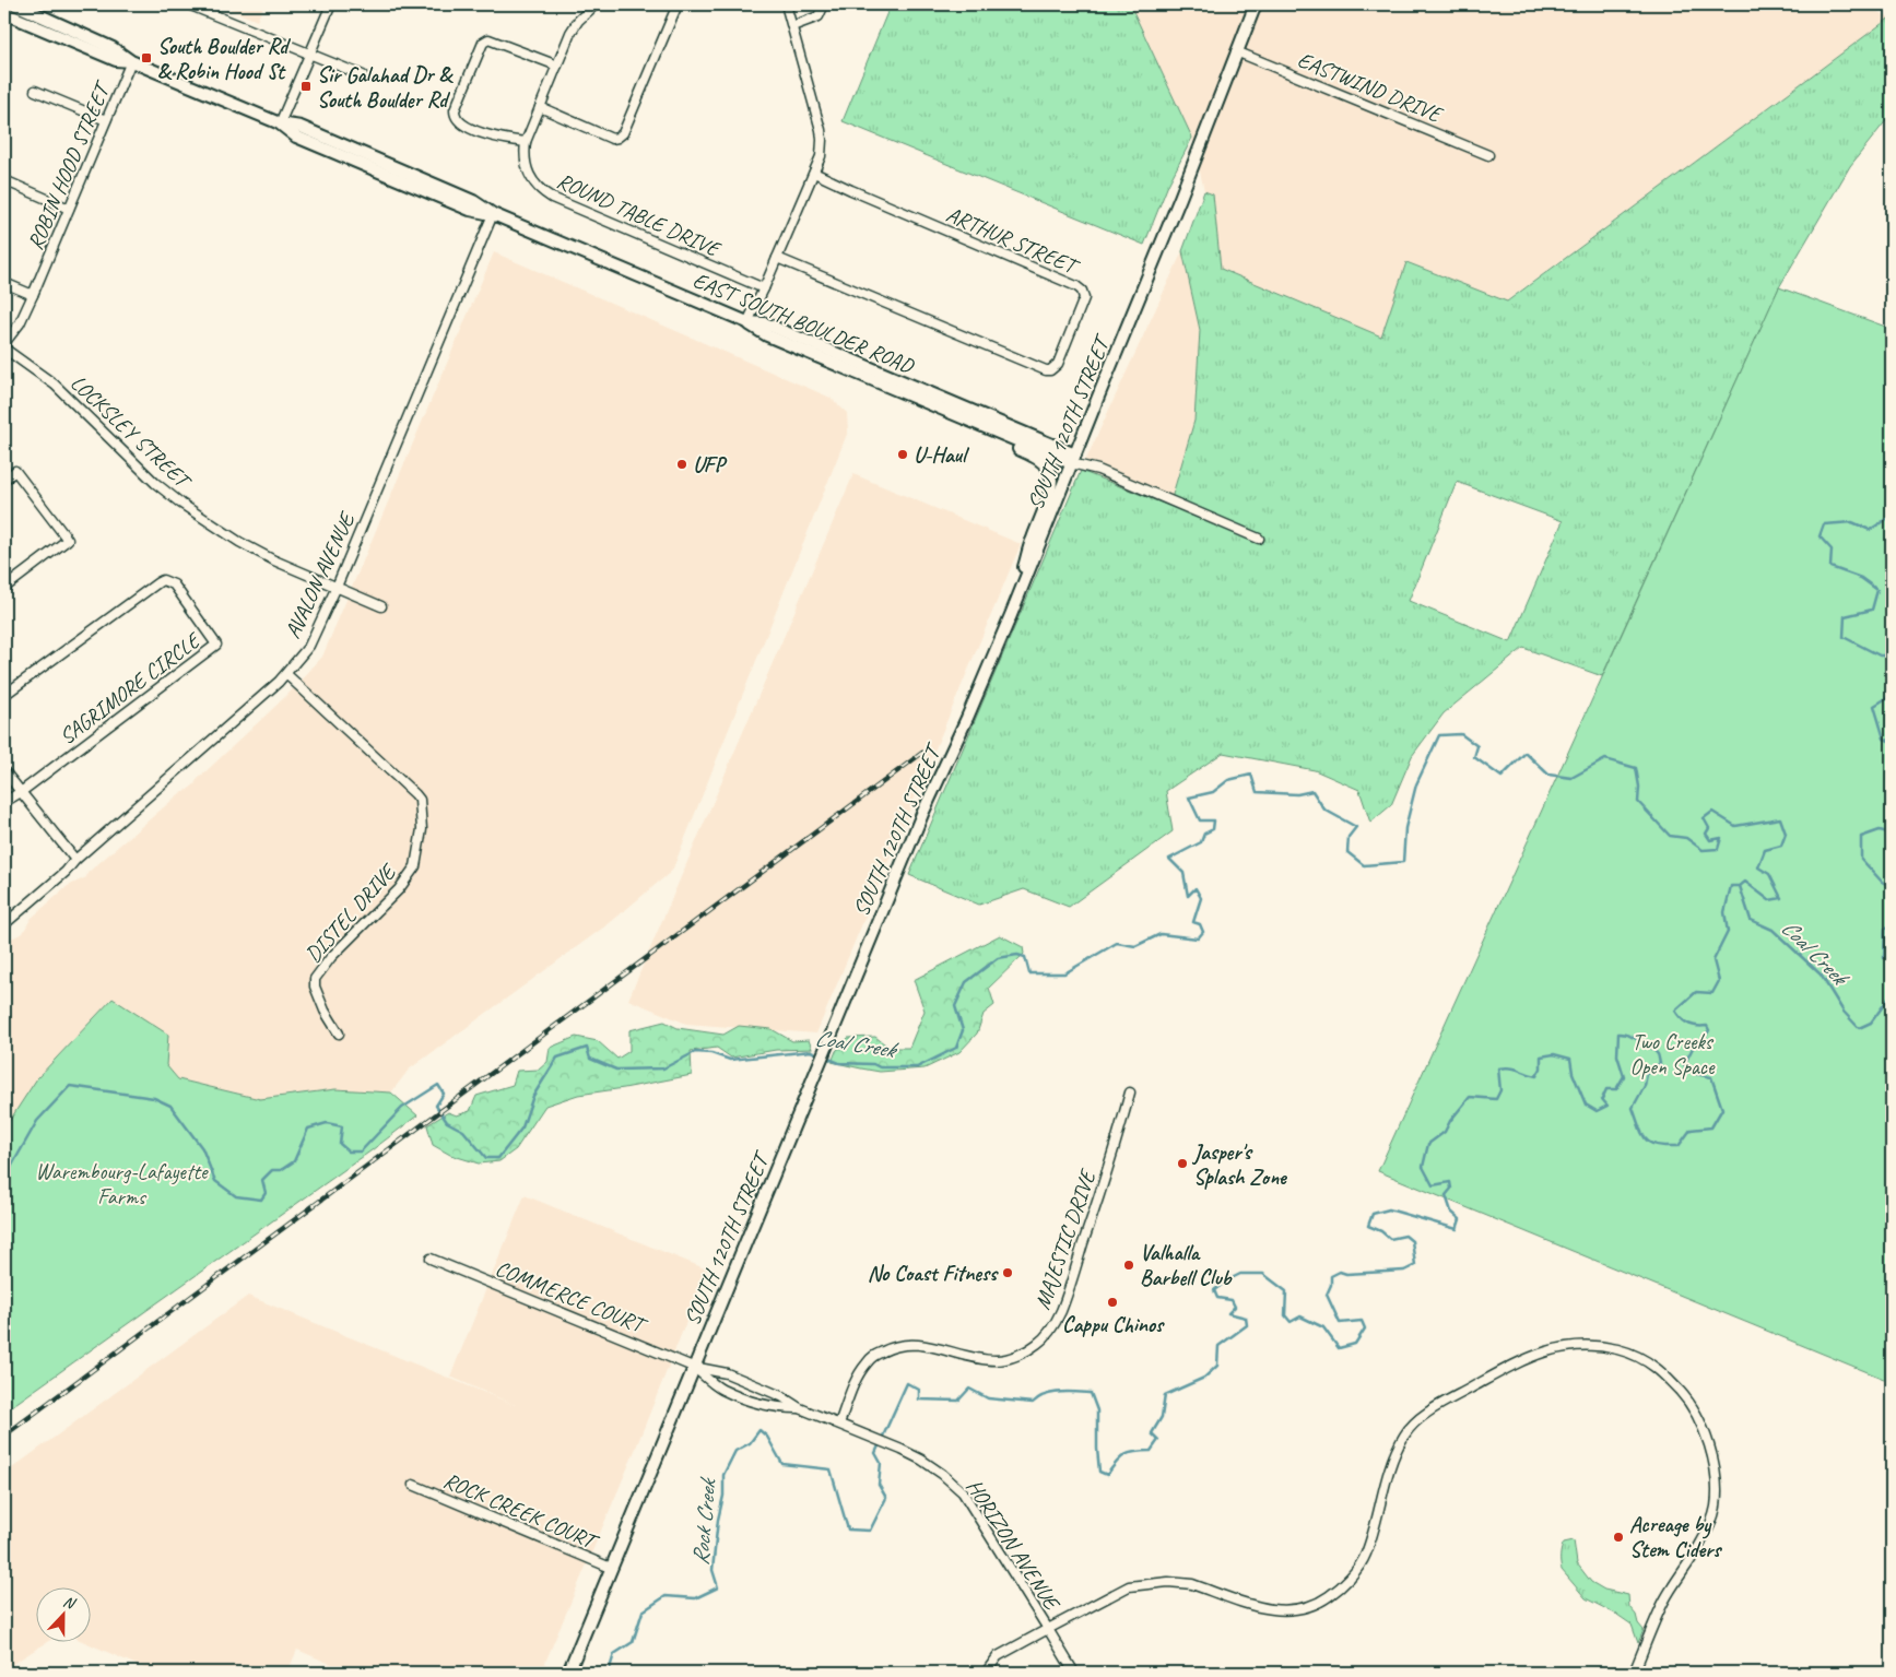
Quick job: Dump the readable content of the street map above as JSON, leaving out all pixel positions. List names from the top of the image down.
{
  "streets": {
    "main road": ["EAST SOUTH BOULDER ROAD", "SOUTH 120TH STREET"],
    "street": [
      "EASTWIND DRIVE",
      "ROBIN HOOD STREET",
      "ROUND TABLE DRIVE",
      "ARTHUR STREET",
      "LOCKSLEY STREET",
      "AVALON AVENUE",
      "SAGRIMORE CIRCLE",
      "DISTEL DRIVE",
      "MAJESTIC DRIVE",
      "COMMERCE COURT",
      "ROCK CREEK COURT",
      "HORIZON AVENUE"
    ]
  },
  "crossings": [
    ["EASTWIND DRIVE", "SOUTH 120TH STREET"],
    ["ROBIN HOOD STREET", "EAST SOUTH BOULDER ROAD"],
    ["EAST SOUTH BOULDER ROAD", "SOUTH 120TH STREET"],
    ["EAST SOUTH BOULDER ROAD", "AVALON AVENUE"],
    ["SOUTH 120TH STREET", "COMMERCE COURT"],
    ["SOUTH 120TH STREET", "ROCK CREEK COURT"],
    ["SOUTH 120TH STREET", "HORIZON AVENUE"],
    ["LOCKSLEY STREET", "AVALON AVENUE"],
    ["AVALON AVENUE", "DISTEL DRIVE"],
    ["MAJESTIC DRIVE", "HORIZON AVENUE"],
    ["COMMERCE COURT", "HORIZON AVENUE"]
  ],
  "water": ["Coal Creek", "Rock Creek"],
  "parks": ["Two Creeks Open Space", "Warembourg-Lafayette Farms"],
  "places": {
    "transit": ["South Boulder Rd & Robin Hood St", "Sir Galahad Dr & South Boulder Rd"],
    "other": [
      "U-Haul",
      "UFP",
      "Jasper's Splash Zone",
      "Valhalla Barbell Club",
      "No Coast Fitness",
      "Cappu Chinos",
      "Acreage by Stem Ciders"
    ]
  },
  "north": "top"
}
